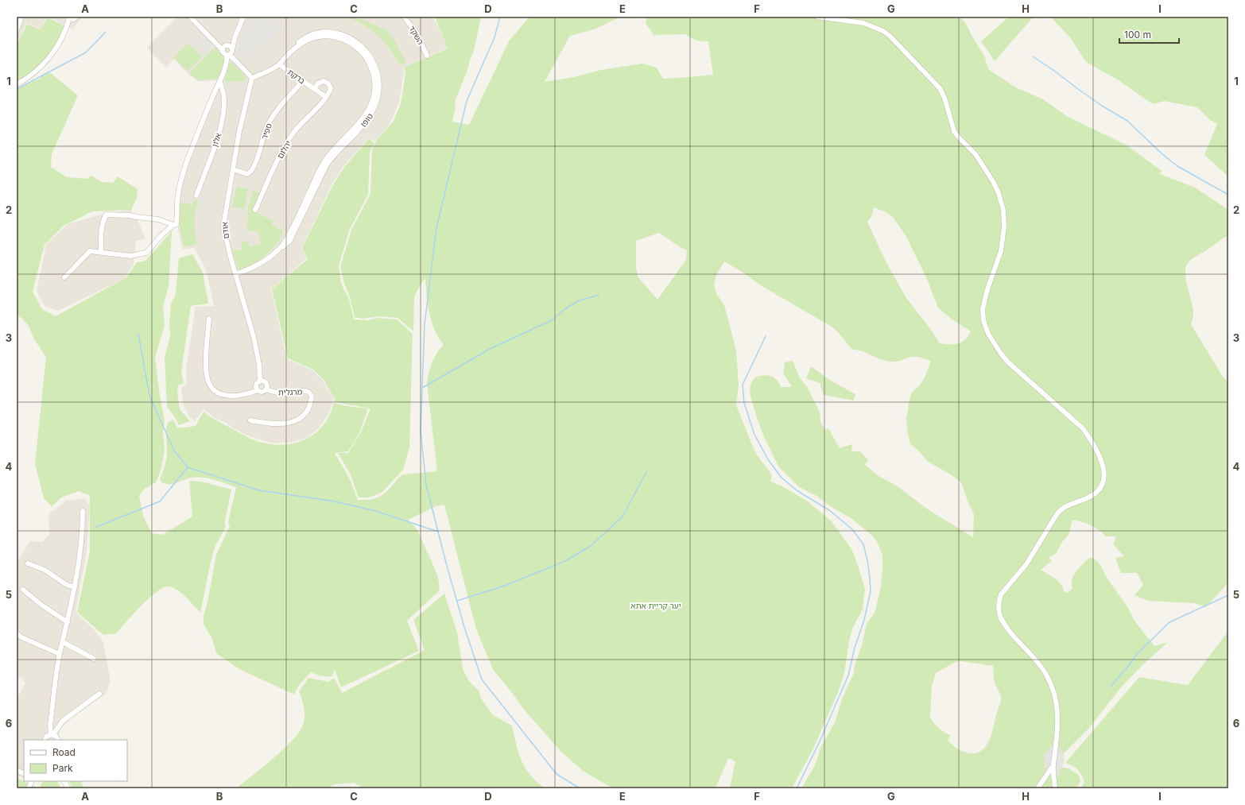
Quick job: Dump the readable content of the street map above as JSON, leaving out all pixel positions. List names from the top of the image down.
{
  "streets": {
    "street": [
      "השקד",
      "ברקת",
      "טופז",
      "ספיר",
      "אלון",
      "יהלום",
      "אודם",
      "מרגלית"
    ]
  },
  "crossings": [
    ["ברקת", "טופז"],
    ["ברקת", "ספיר"],
    ["טופז", "אודם"],
    ["ספיר", "אודם"],
    ["אודם", "מרגלית"]
  ],
  "parks": ["יער קריית אתא"],
  "legend": ["Road", "Park"],
  "scale_bar": "100 m",
  "grid": {
    "columns": [
      "A",
      "B",
      "C",
      "D",
      "E",
      "F",
      "G",
      "H",
      "I"
    ],
    "rows": [
      "1",
      "2",
      "3",
      "4",
      "5",
      "6"
    ]
  }
}
